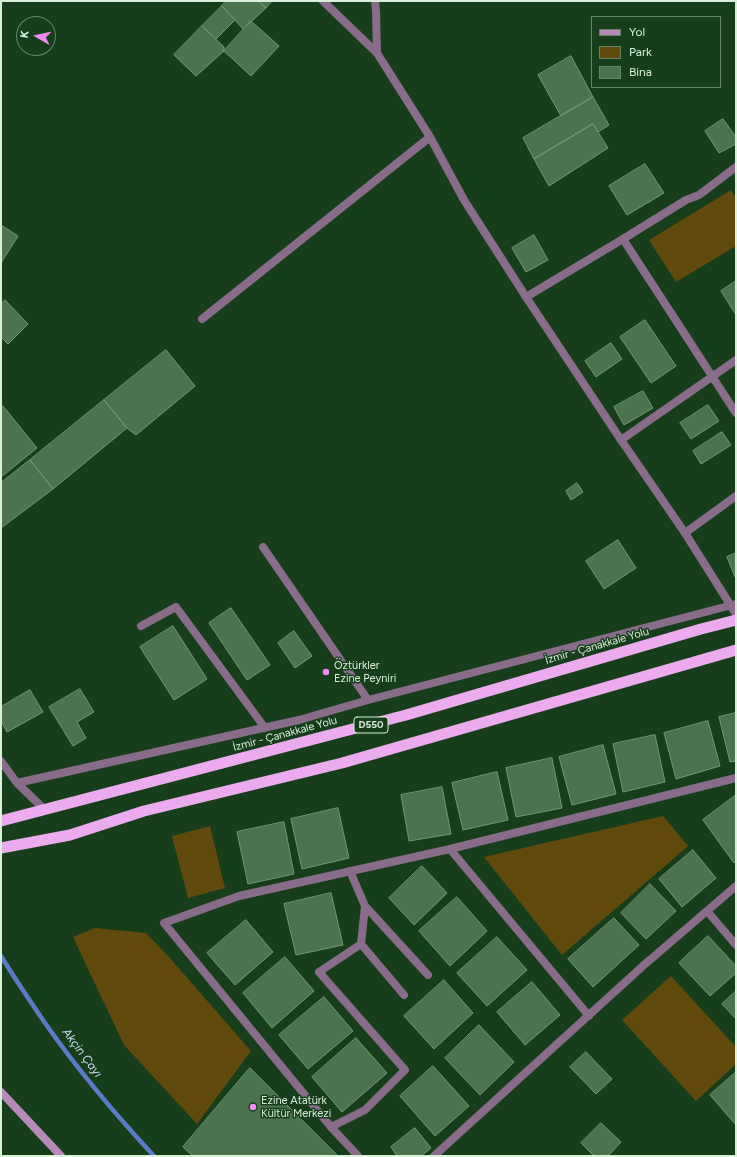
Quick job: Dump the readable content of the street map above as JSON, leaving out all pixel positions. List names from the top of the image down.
{
  "streets": {
    "highway": ["İzmir - Çanakkale Yolu", "D550"]
  },
  "water": ["Akçin Çayı"],
  "places": ["Öztürkler Ezine Peyniri", "Ezine Atatürk Kültür Merkezi"],
  "legend": ["Yol", "Park", "Bina"],
  "north": "left"
}
